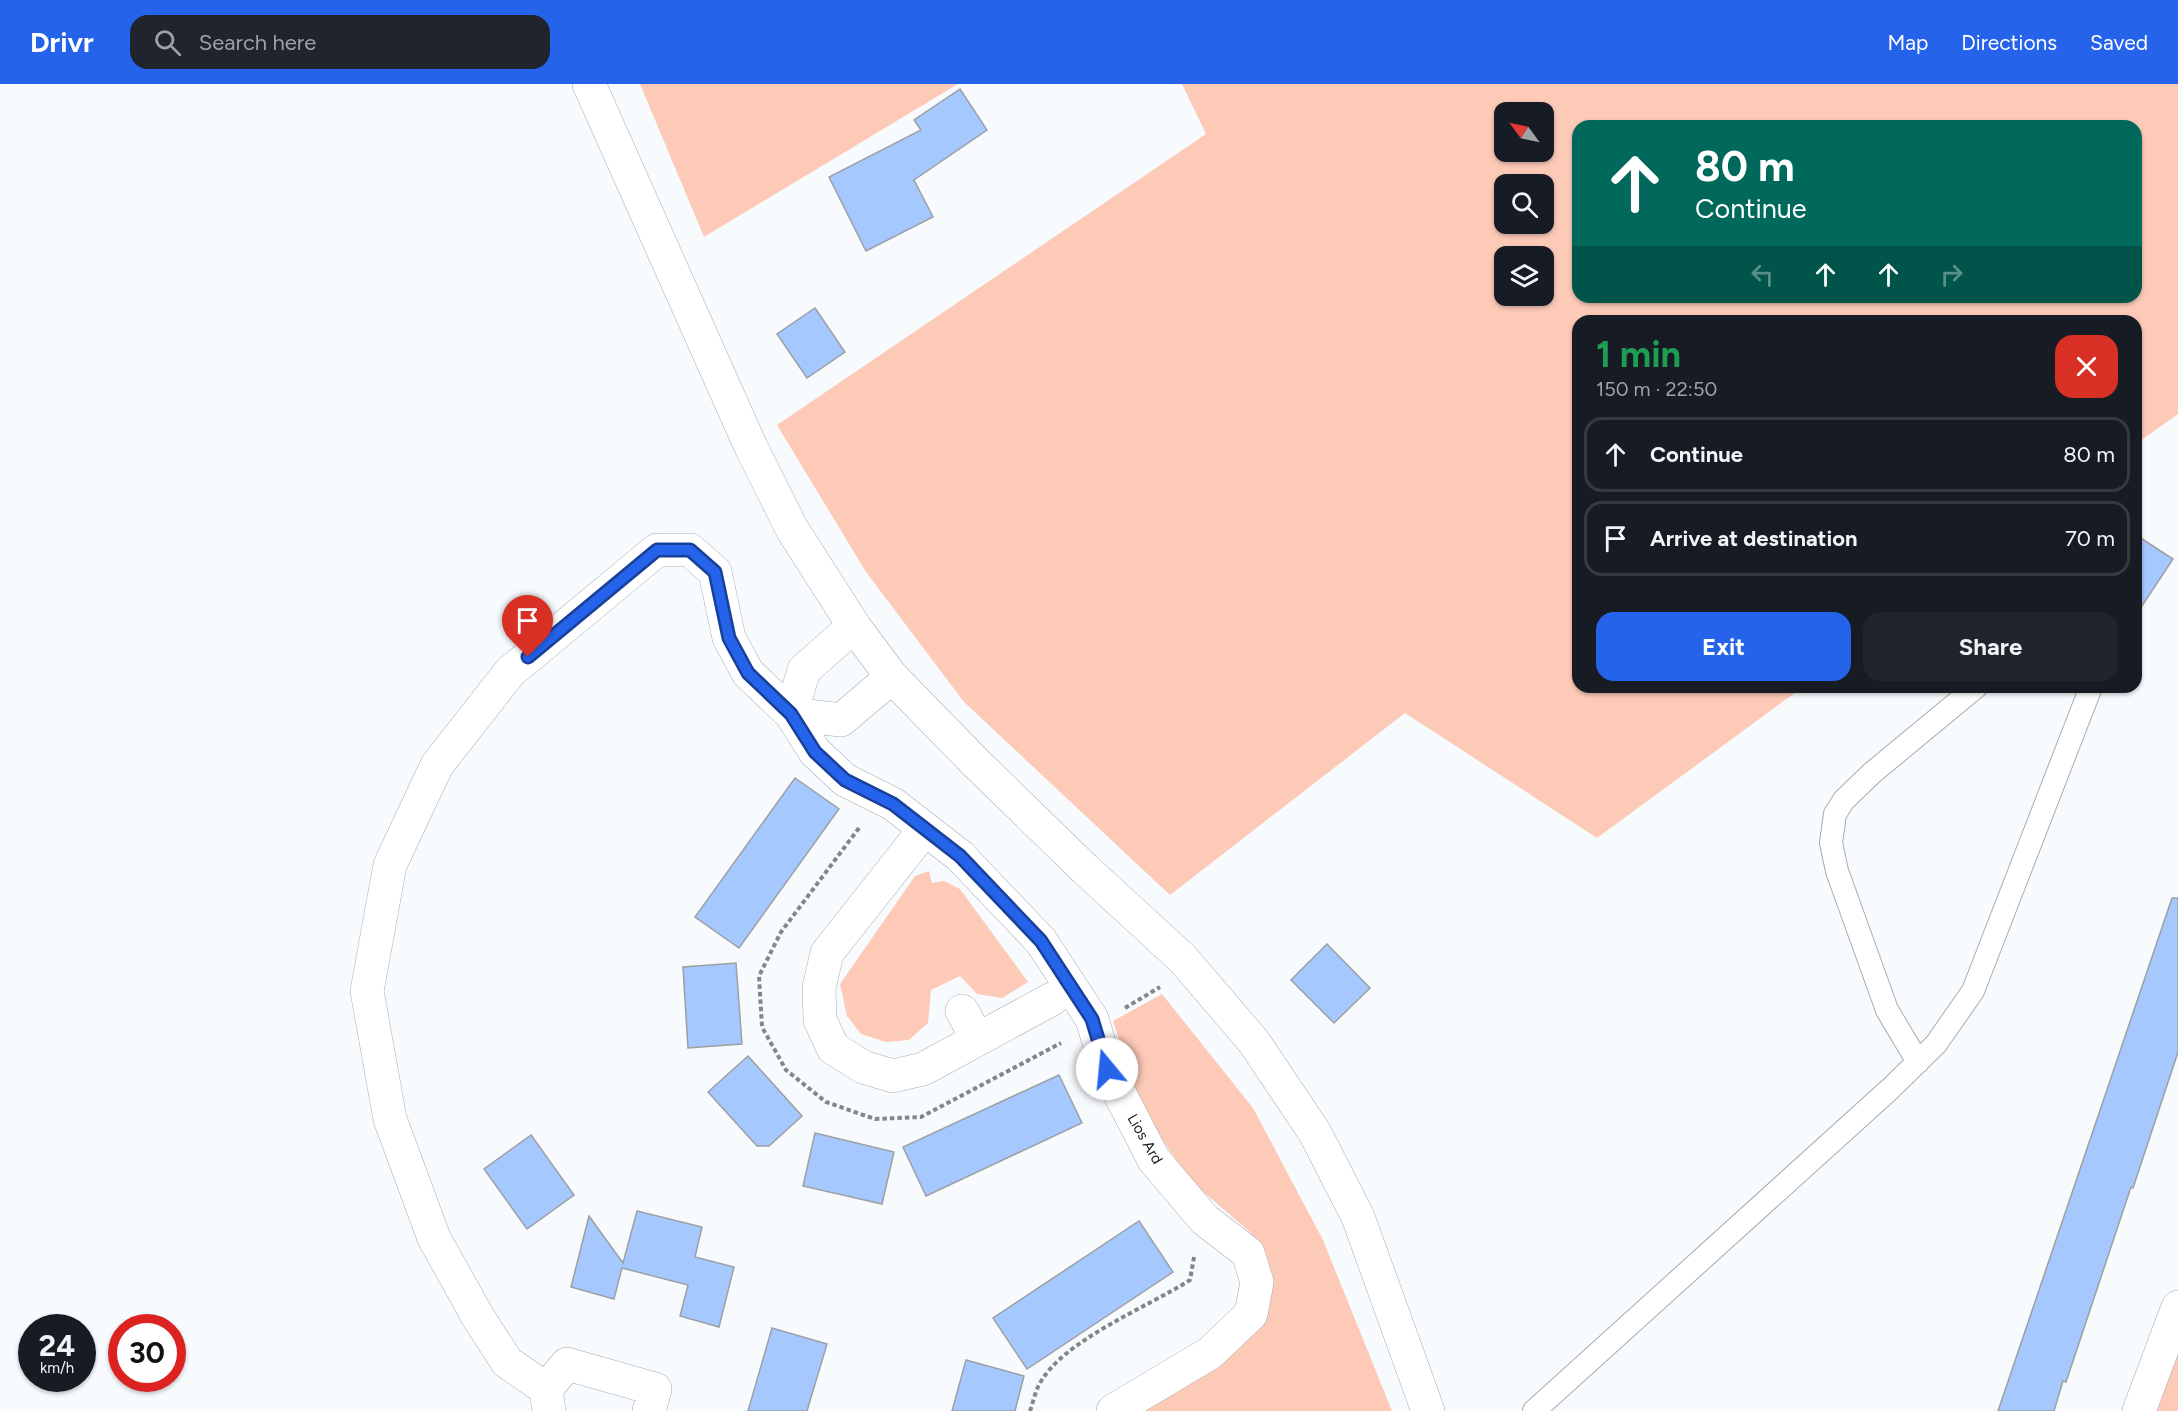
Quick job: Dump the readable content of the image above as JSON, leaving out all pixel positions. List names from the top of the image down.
{
  "streets": {
    "street": ["Lios Ard"]
  },
  "north": "top left",
  "page": {
    "header": "Drivr",
    "search": "Search here",
    "nav": ["Map", "Directions", "Saved"],
    "turn": ["80 m", "Continue"],
    "heading": ["1 min", "150 m · 22:50"],
    "list": [
      {
        "name": "Continue",
        "value": "80 m"
      },
      {
        "name": "Arrive at destination",
        "value": "70 m"
      }
    ],
    "buttons": ["Exit", "Share"],
    "speed": "24 km/h",
    "limit": "30"
  }
}
